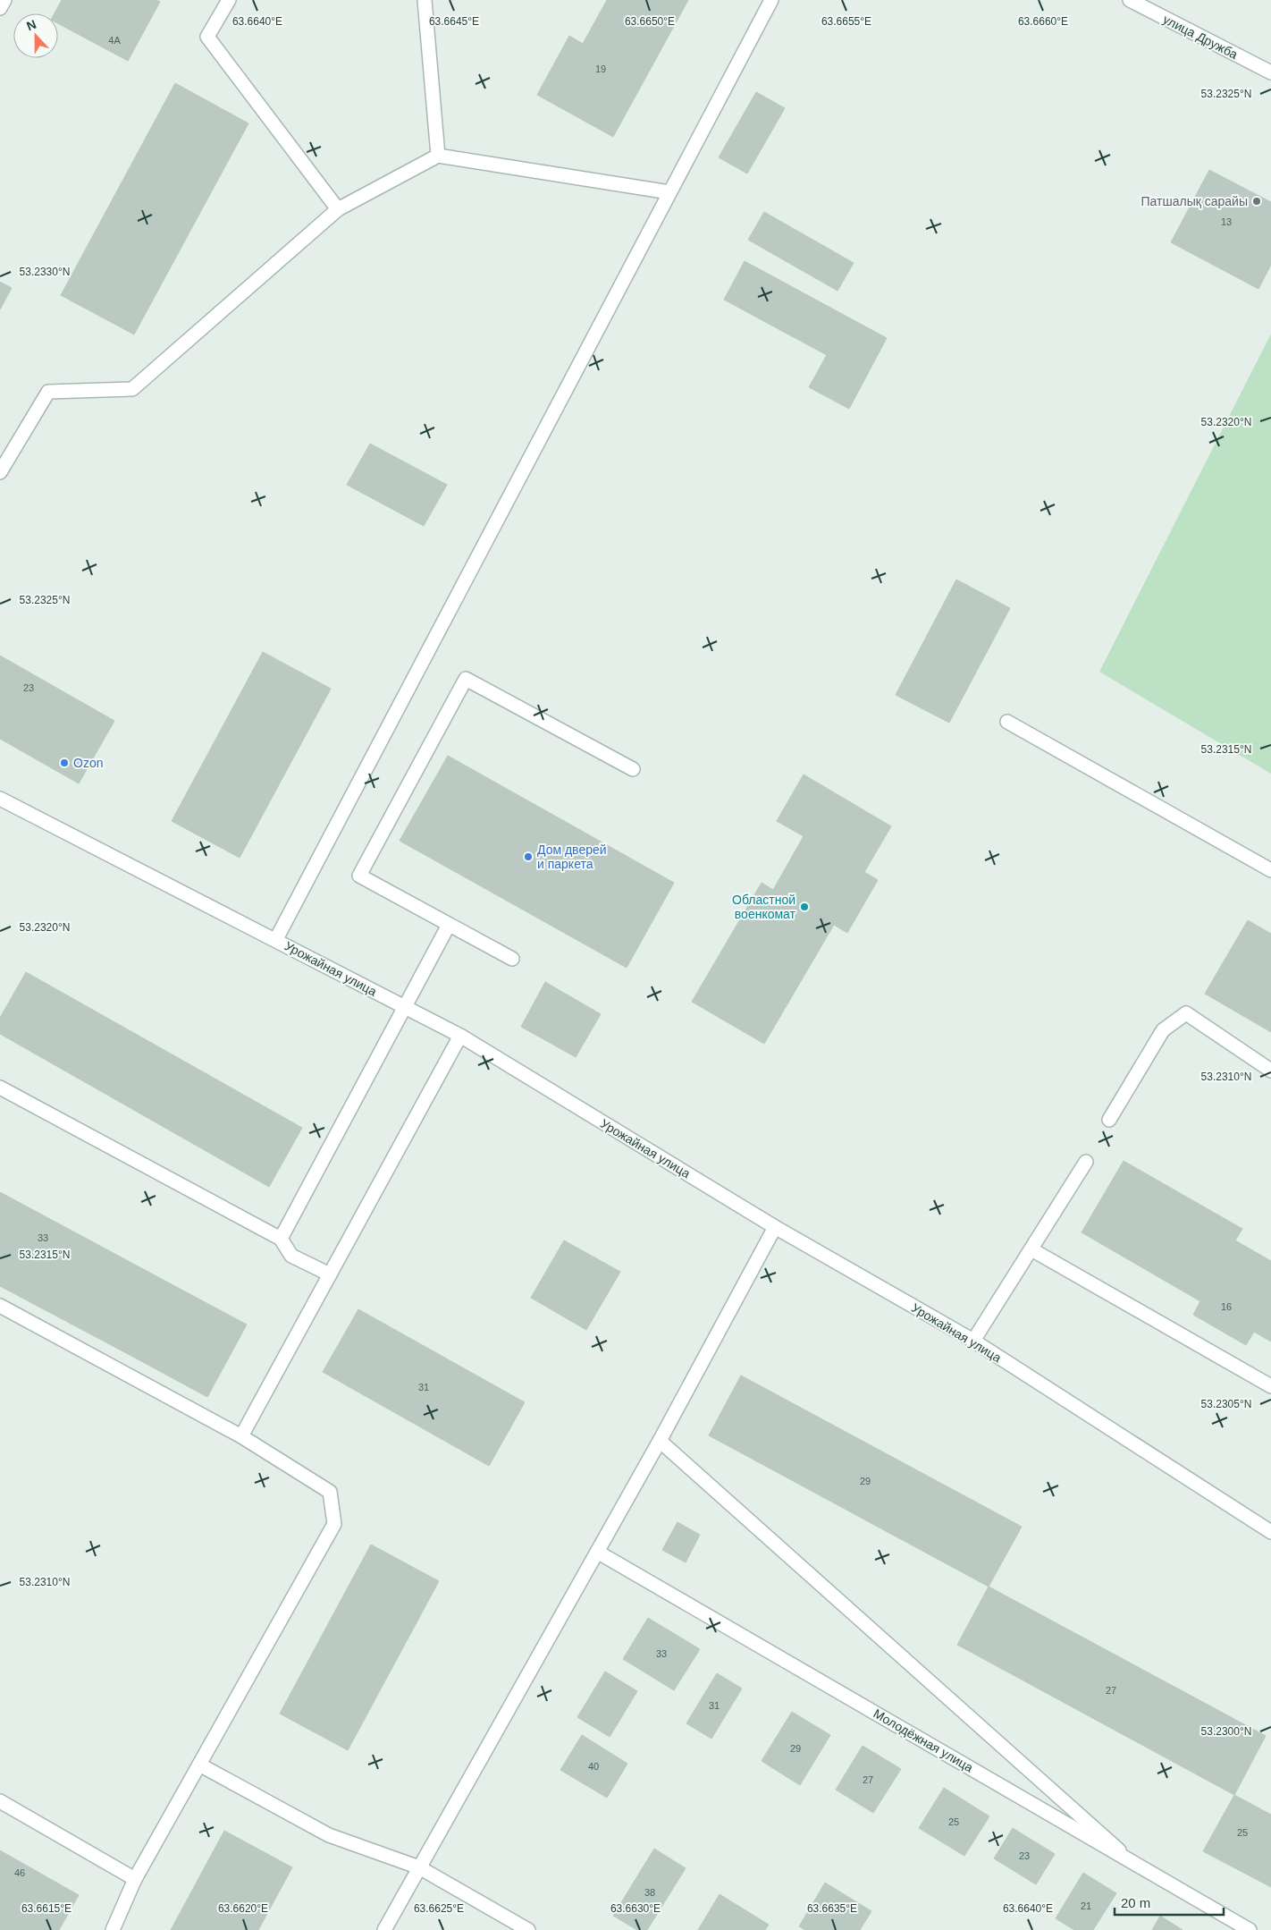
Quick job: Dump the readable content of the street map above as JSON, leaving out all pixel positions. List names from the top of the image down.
{
  "streets": {
    "street": ["улица Дружба", "Урожайная улица", "Молодёжная улица"]
  },
  "places": [
    "Патшалық сарайы",
    "Ozon",
    "Дом дверей и паркета",
    "Областной военкомат"
  ],
  "house_numbers": [
    "4А",
    "19",
    "13",
    "23",
    "33",
    "16",
    "31",
    "29",
    "33",
    "27",
    "31",
    "29",
    "40",
    "27",
    "25",
    "25",
    "23",
    "46",
    "38",
    "21"
  ],
  "scale_bar": "20 m",
  "north": "top",
  "coordinates": [
    "63.6640°E",
    "63.6645°E",
    "63.6650°E",
    "63.6655°E",
    "63.6660°E",
    "53.2325°N",
    "53.2330°N",
    "53.2320°N",
    "53.2315°N",
    "53.2310°N",
    "53.2305°N",
    "53.2300°N",
    "63.6615°E",
    "63.6620°E",
    "63.6625°E",
    "63.6630°E",
    "63.6635°E"
  ]
}
